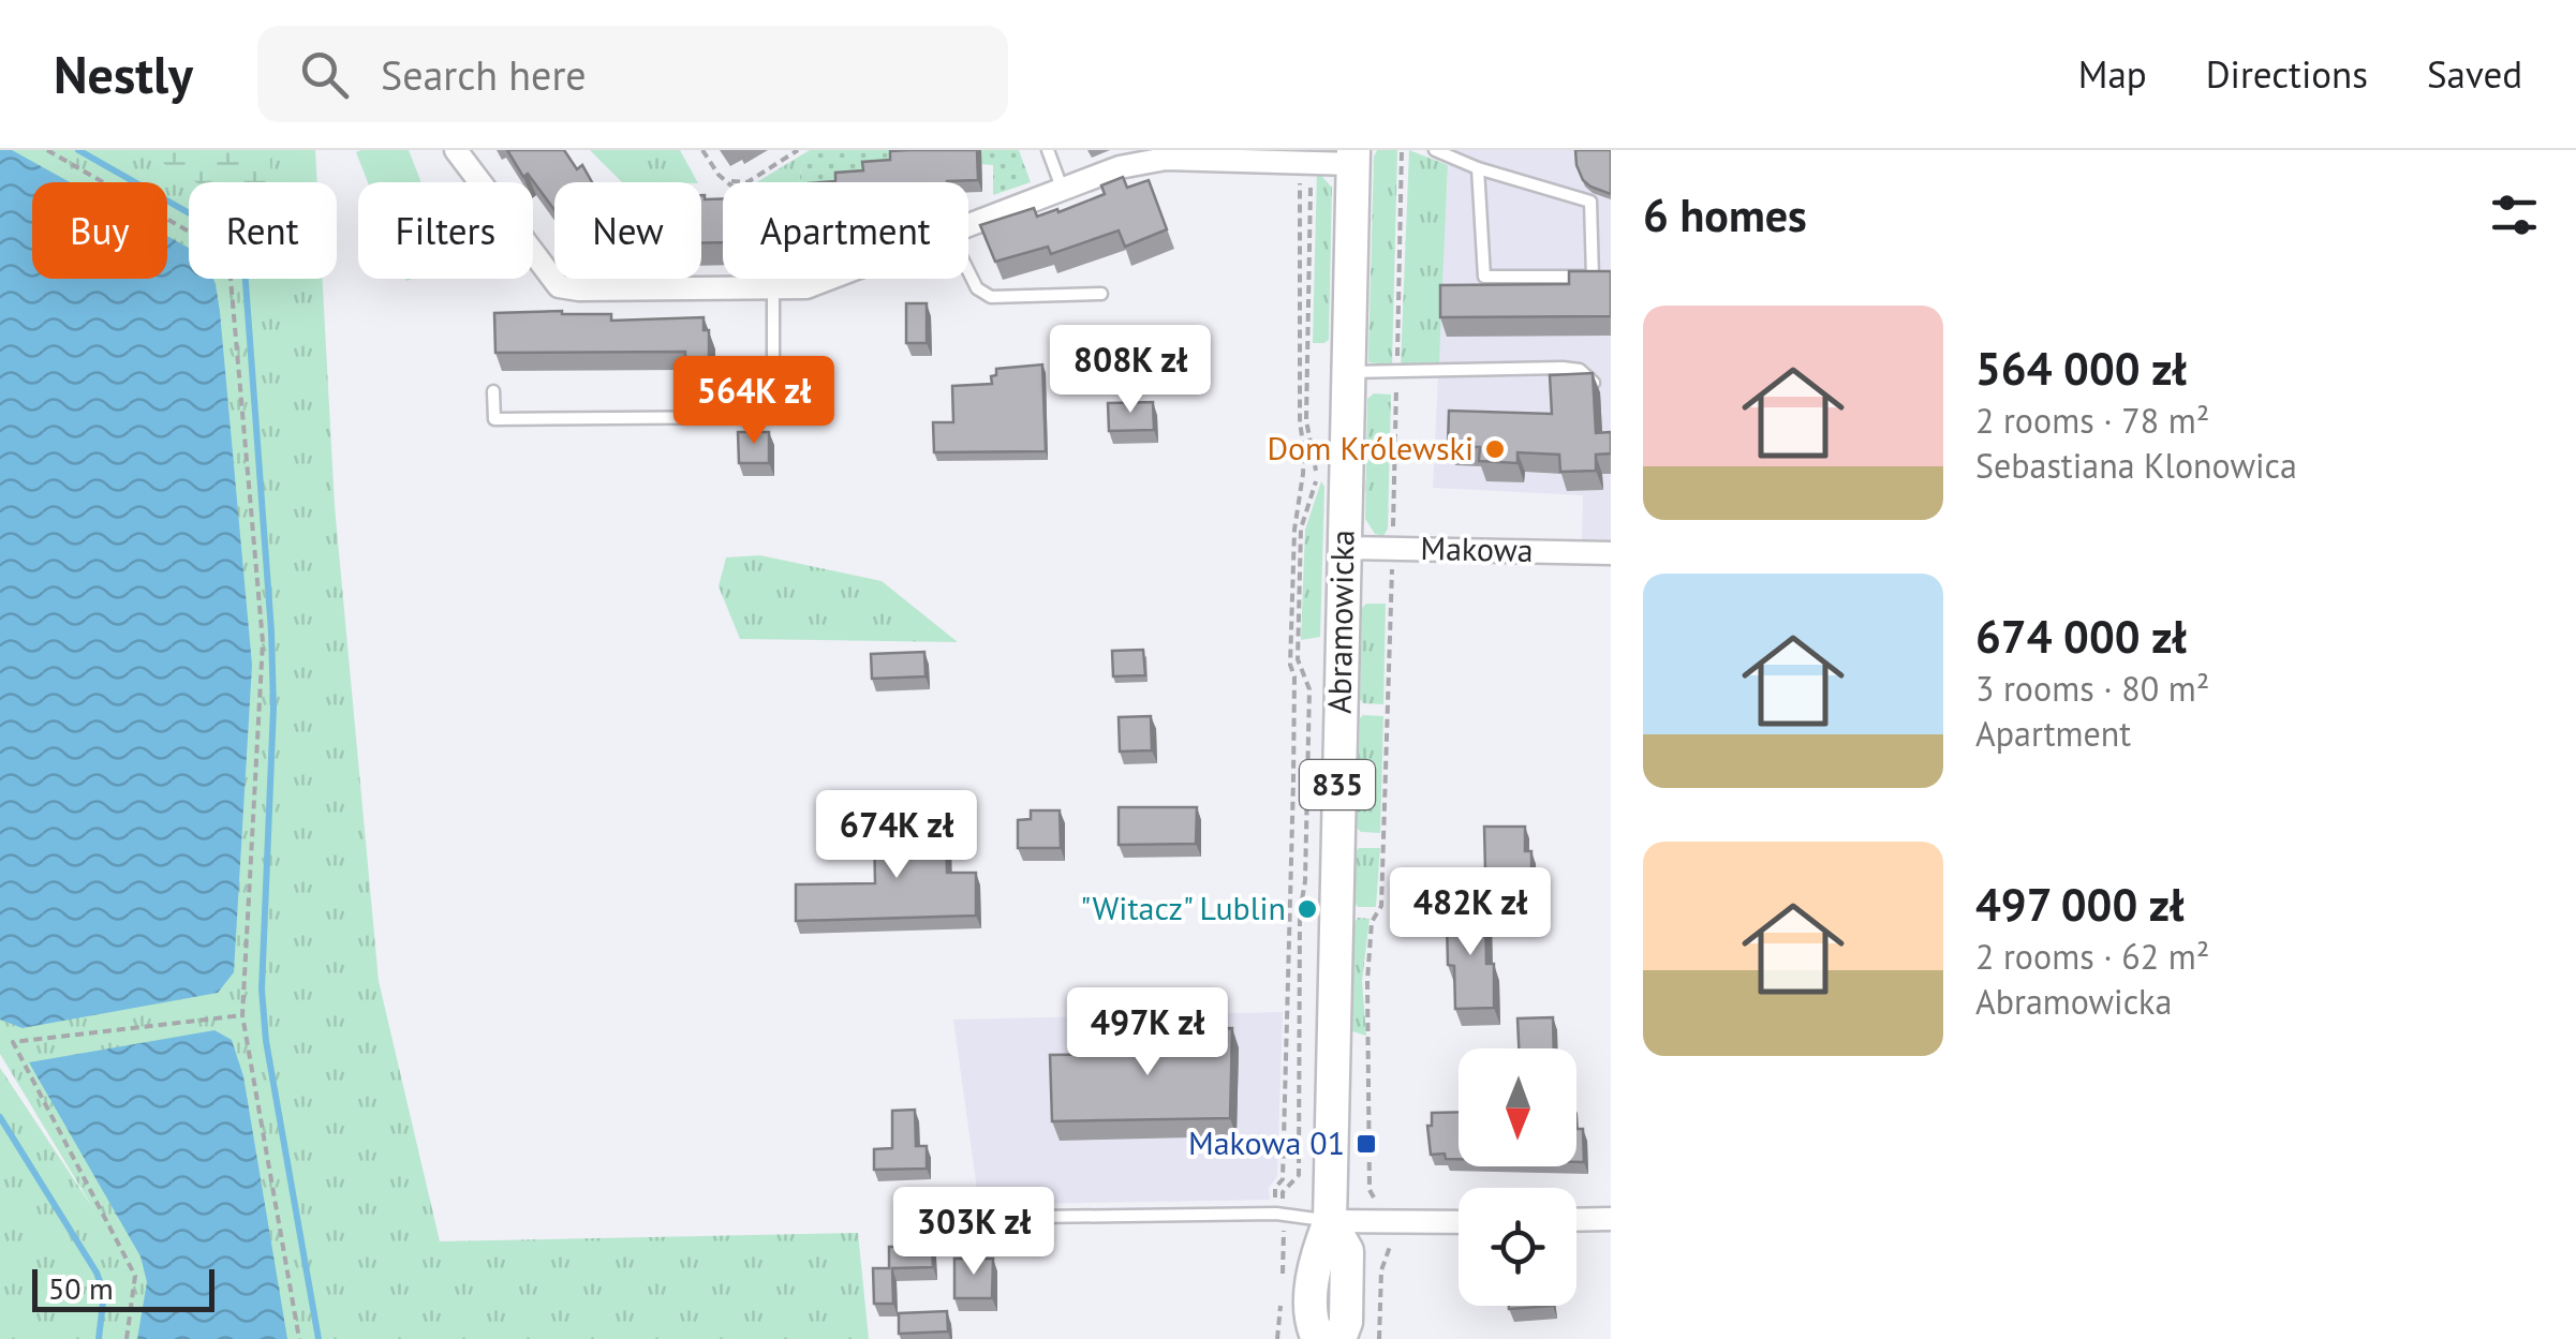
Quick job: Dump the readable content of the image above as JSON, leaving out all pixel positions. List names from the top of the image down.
{
  "streets": {
    "main road": ["Abramowicka", "835"],
    "street": ["Makowa"]
  },
  "crossings": [
    ["Makowa", "Abramowicka"]
  ],
  "places": {
    "other": ["Dom Królewski", "\"Witacz\" Lublin"],
    "transit": ["Makowa 01"]
  },
  "scale_bar": "50 m",
  "north": "bottom",
  "page": {
    "header": "Nestly",
    "search": "Search here",
    "nav": ["Map", "Directions", "Saved"],
    "heading": "6 homes",
    "chip": [
      "Buy",
      "Rent",
      "Filters",
      "New",
      "Apartment"
    ],
    "list": [
      {
        "name": "564 000 zł",
        "note": "2 rooms · 78 m² · Sebastiana Klonowica"
      },
      {
        "name": "674 000 zł",
        "note": "3 rooms · 80 m² · Apartment"
      },
      {
        "name": "497 000 zł",
        "note": "2 rooms · 62 m² · Abramowicka"
      }
    ],
    "price": [
      "808K zł",
      "564K zł",
      "674K zł",
      "482K zł",
      "497K zł",
      "303K zł"
    ],
    "scale": "50 m"
  }
}
